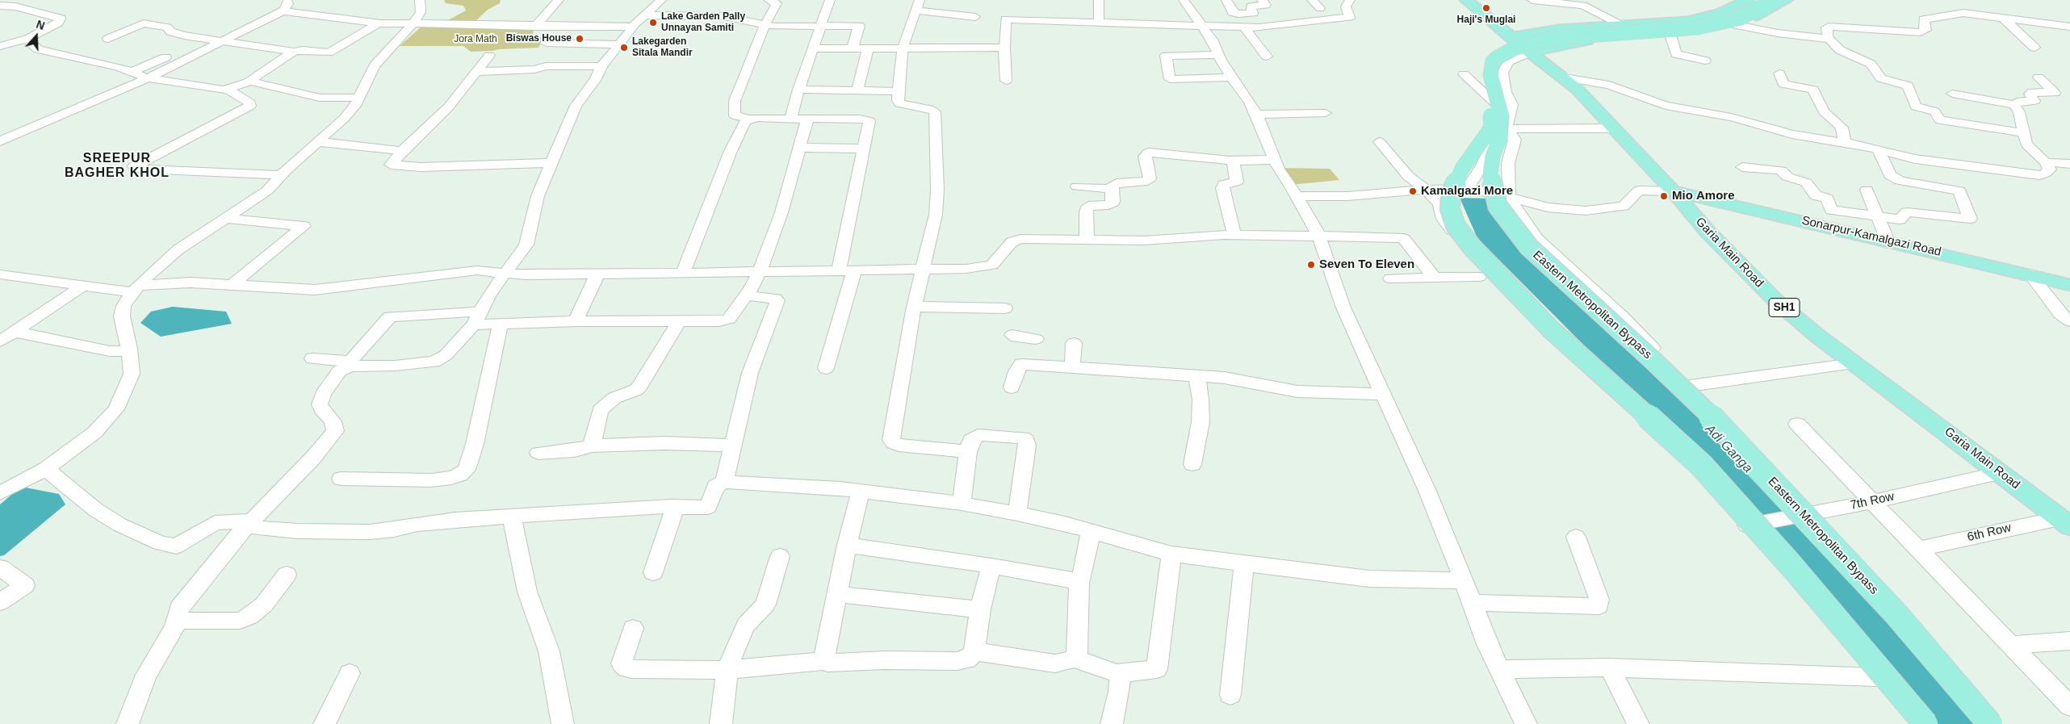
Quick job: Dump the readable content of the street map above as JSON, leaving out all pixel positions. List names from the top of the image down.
{
  "streets": {
    "main road": [
      "Sonarpur-Kamalgazi Road",
      "Garia Main Road",
      "Eastern Metropolitan Bypass",
      "SH1"
    ],
    "street": ["7th Row", "6th Row"]
  },
  "crossings": [
    ["Sonarpur-Kamalgazi Road", "Garia Main Road"],
    ["Garia Main Road", "7th Row"],
    ["Garia Main Road", "6th Row"]
  ],
  "districts": ["SREEPUR BAGHER KHOL"],
  "water": ["Adi Ganga"],
  "parks": ["Jora Math"],
  "places": [
    "Haji's Muglai",
    "Lake Garden Pally Unnayan Samiti",
    "Biswas House",
    "Lakegarden Sitala Mandir",
    "Kamalgazi More",
    "Mio Amore",
    "Seven To Eleven"
  ],
  "north": "top"
}
